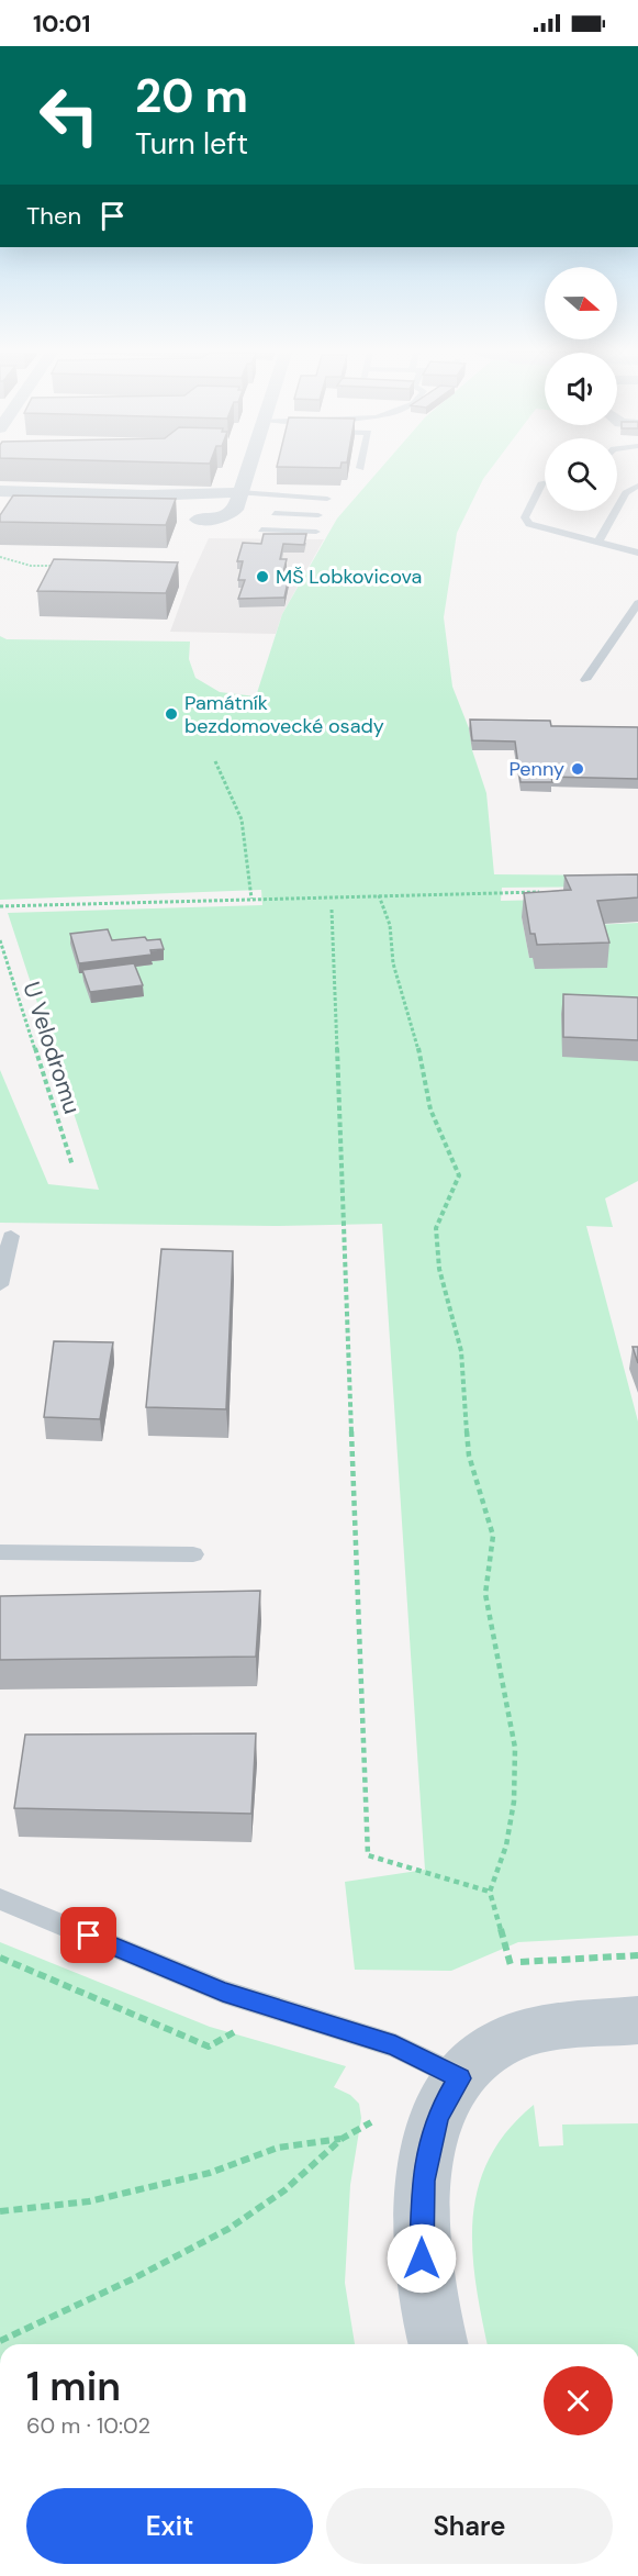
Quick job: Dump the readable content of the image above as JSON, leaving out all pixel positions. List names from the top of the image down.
{
  "streets": {
    "path": ["U Velodromu"]
  },
  "places": ["MŠ Lobkovicova", "Památník bezdomovecké osady", "Penny"],
  "north": "right",
  "page": {
    "status": "10:01",
    "turn": ["20 m", "Turn left"],
    "then": "Then",
    "heading": ["1 min", "60 m · 10:02"],
    "buttons": ["Exit", "Share"]
  }
}
